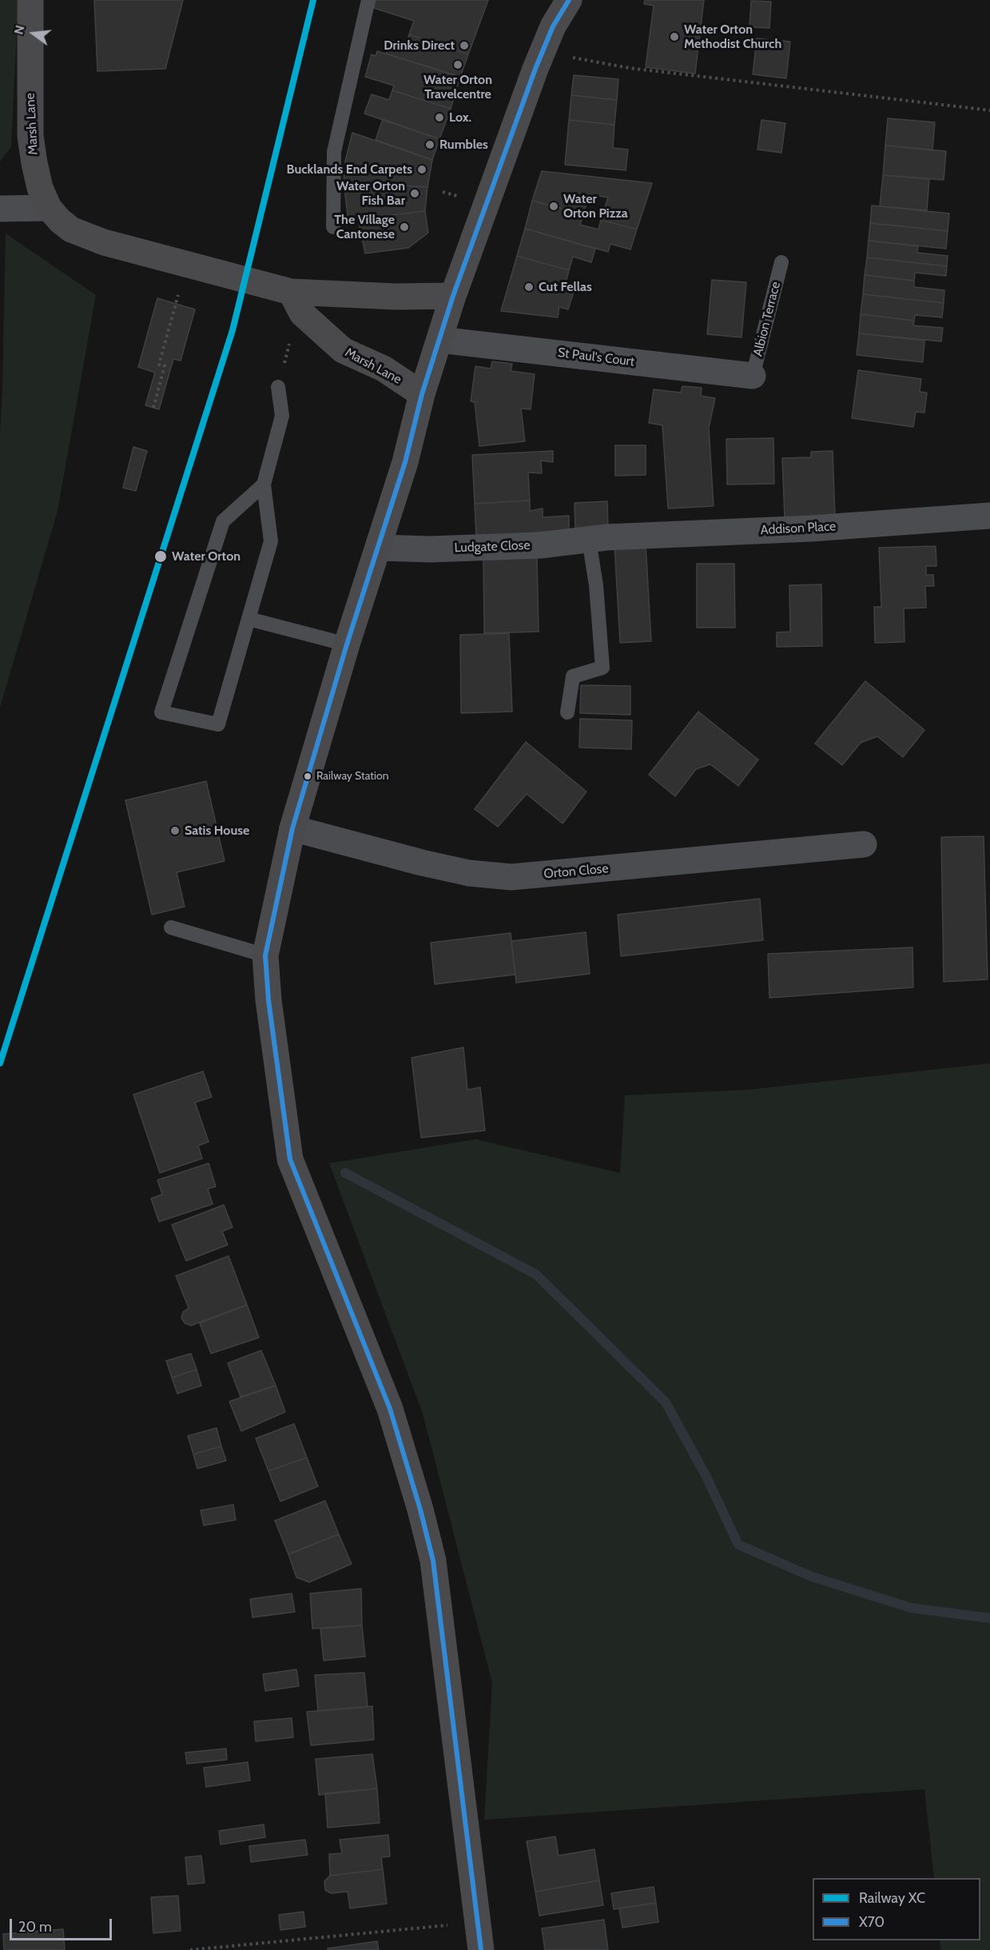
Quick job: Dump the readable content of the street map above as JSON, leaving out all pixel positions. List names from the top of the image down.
{
  "streets": {
    "main road": ["Marsh Lane"],
    "street": [
      "St Paul's Court",
      "Addison Place",
      "Ludgate Close",
      "Orton Close"
    ],
    "lane": ["Albion Terrace"]
  },
  "crossings": [
    ["Albion Terrace", "St Paul's Court"],
    ["Addison Place", "Ludgate Close"]
  ],
  "places": [
    "Water Orton Methodist Church",
    "Drinks Direct",
    "Water Orton Travelcentre",
    "Lox.",
    "Rumbles",
    "Bucklands End Carpets",
    "Water Orton Fish Bar",
    "Water Orton Pizza",
    "The Village Cantonese",
    "Cut Fellas",
    "Water Orton",
    "Railway Station",
    "Satis House"
  ],
  "lines": ["rail line XC", "transit line X70"],
  "legend": ["Railway XC", "X70"],
  "scale_bar": "20 m",
  "north": "left"
}
